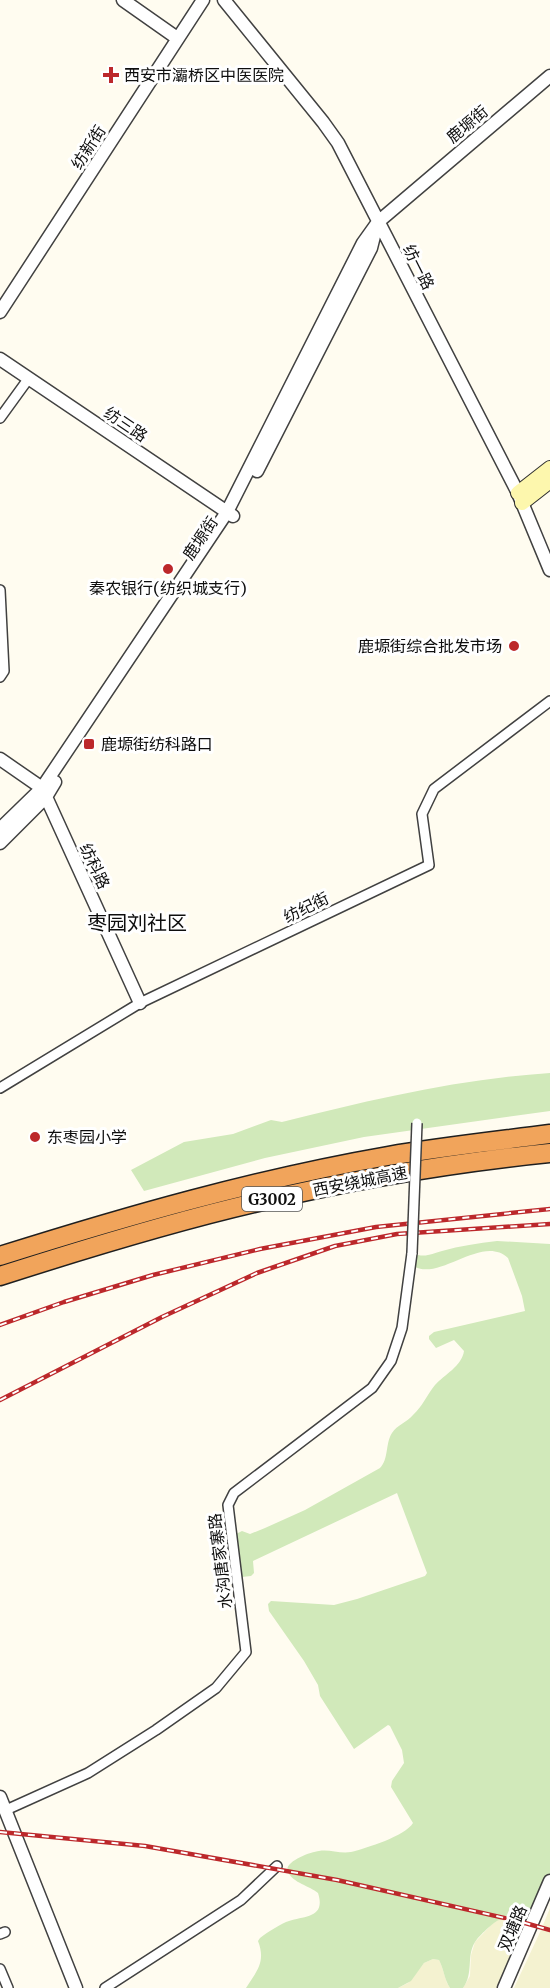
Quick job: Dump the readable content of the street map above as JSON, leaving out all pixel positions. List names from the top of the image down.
{
  "streets": {
    "highway": ["西安绕城高速", "G3002"],
    "street": [
      "鹿塬街",
      "纺新街",
      "纺一路",
      "纺三路",
      "纺科路",
      "纺纪街",
      "水沟唐家寨路",
      "双塘路"
    ]
  },
  "crossings": [
    ["鹿塬街", "纺一路"],
    ["鹿塬街", "纺三路"],
    ["鹿塬街", "纺科路"],
    ["纺科路", "纺纪街"]
  ],
  "districts": ["枣园刘社区"],
  "places": {
    "health": ["西安市灞桥区中医医院"],
    "other": ["秦农银行(纺织城支行)", "鹿塬街综合批发市场", "东枣园小学"],
    "transit": ["鹿塬街纺科路口"]
  }
}
